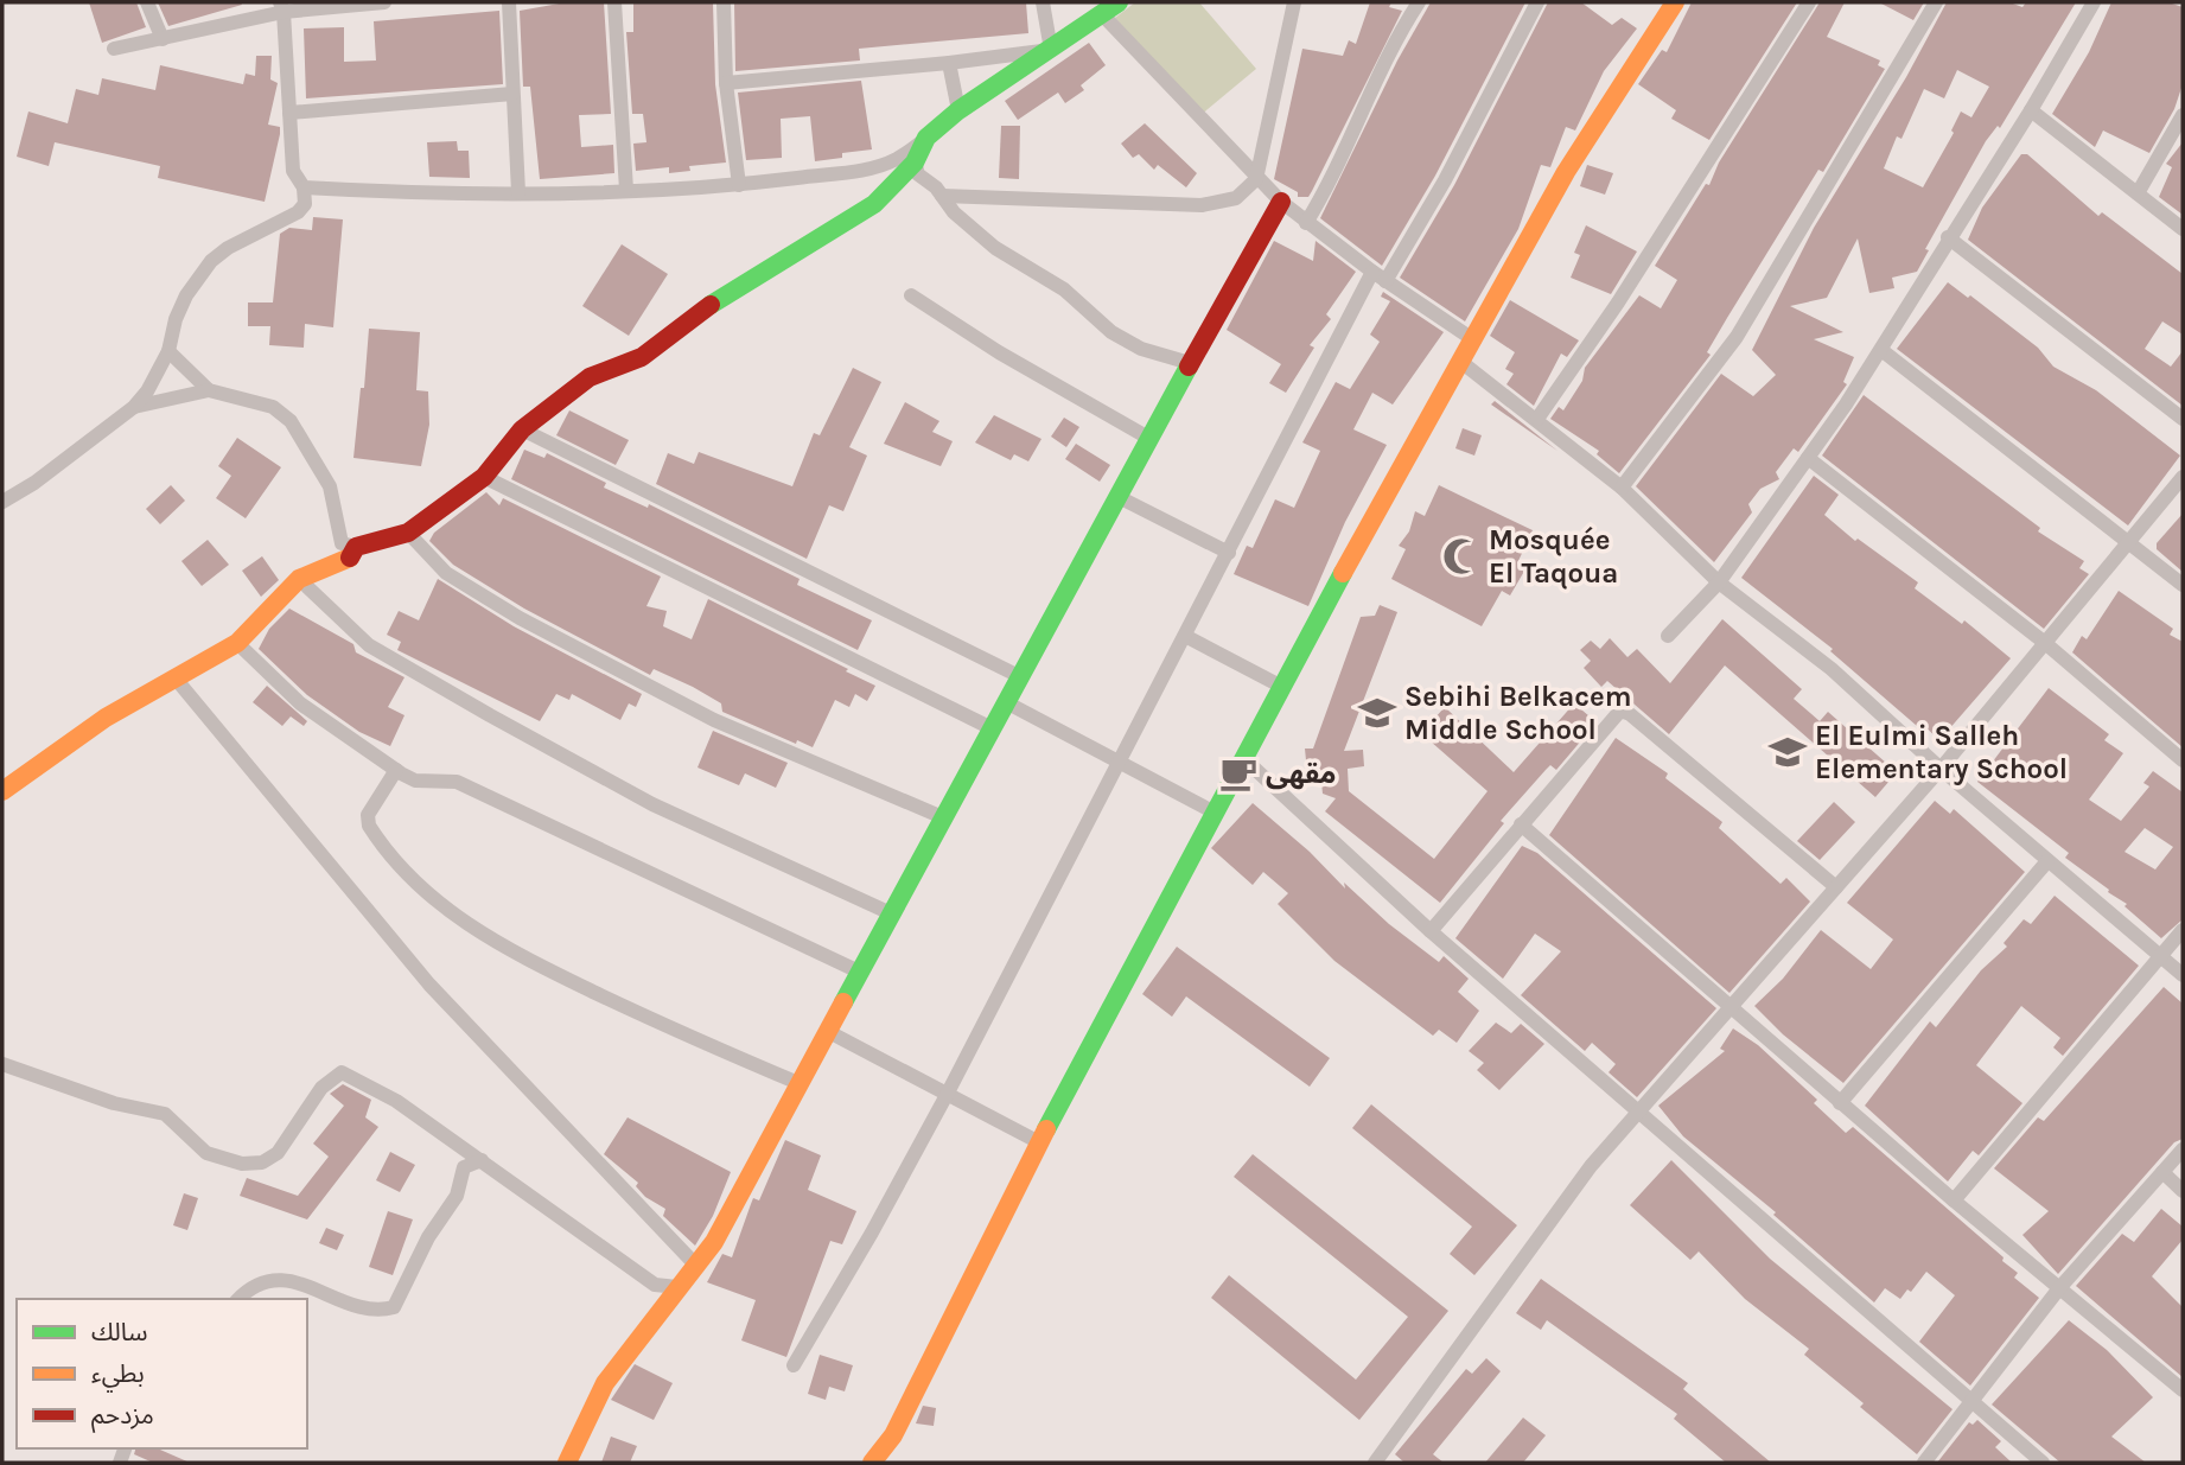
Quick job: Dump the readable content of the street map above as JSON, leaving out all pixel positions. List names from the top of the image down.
{
  "places": {
    "mosque": ["Mosquée El Taqoua"],
    "school or university": ["Sebihi Belkacem Middle School", "El Eulmi Salleh Elementary School"],
    "cafe": ["مقهى"]
  },
  "legend": ["سالك", "بطيء", "مزدحم"]
}
